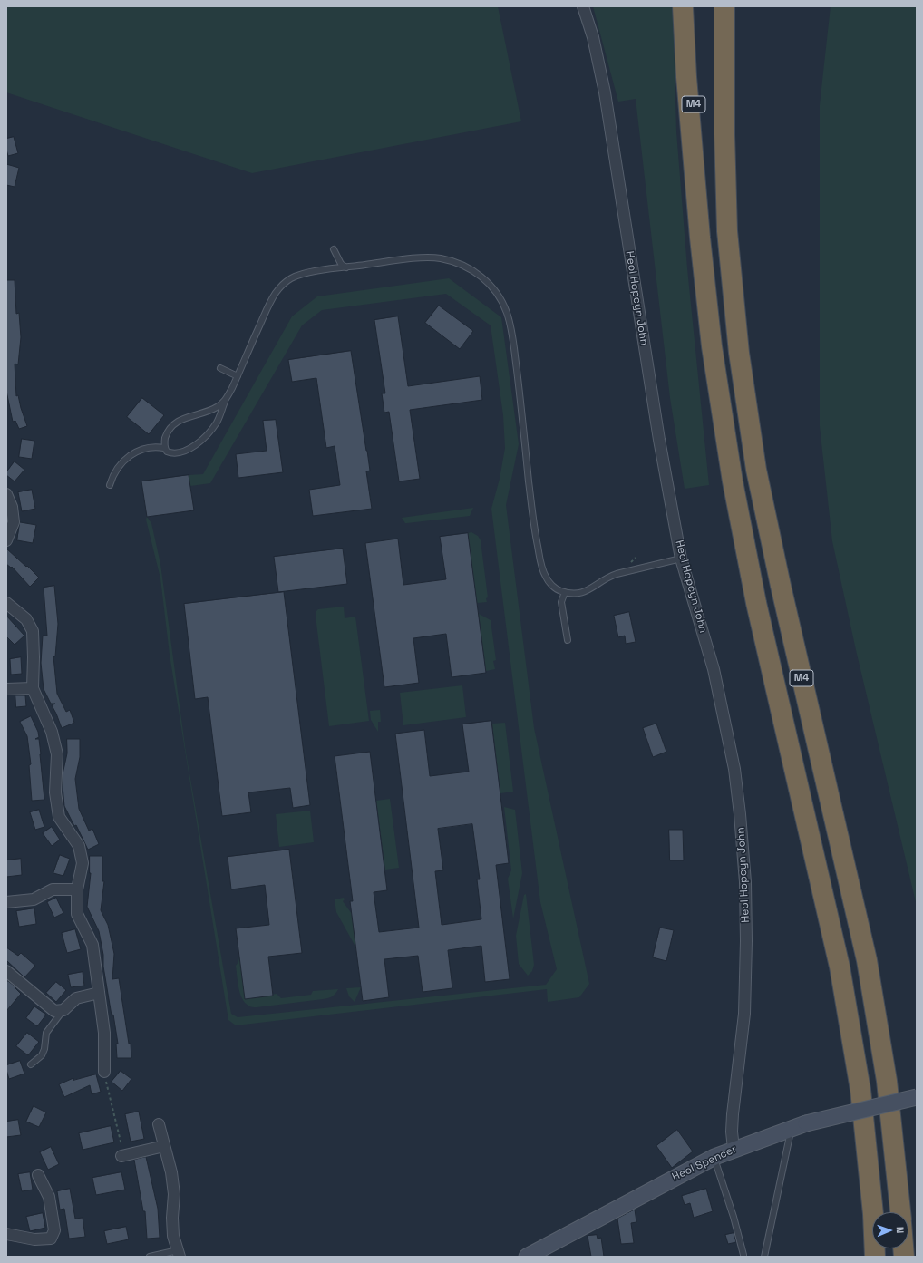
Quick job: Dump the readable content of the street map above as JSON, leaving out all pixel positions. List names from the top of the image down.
{
  "streets": {
    "highway": ["M4"],
    "street": ["Heol Hopcyn John", "Heol Spencer"]
  },
  "crossings": [
    ["Heol Hopcyn John", "Heol Spencer"]
  ],
  "north": "right"
}
